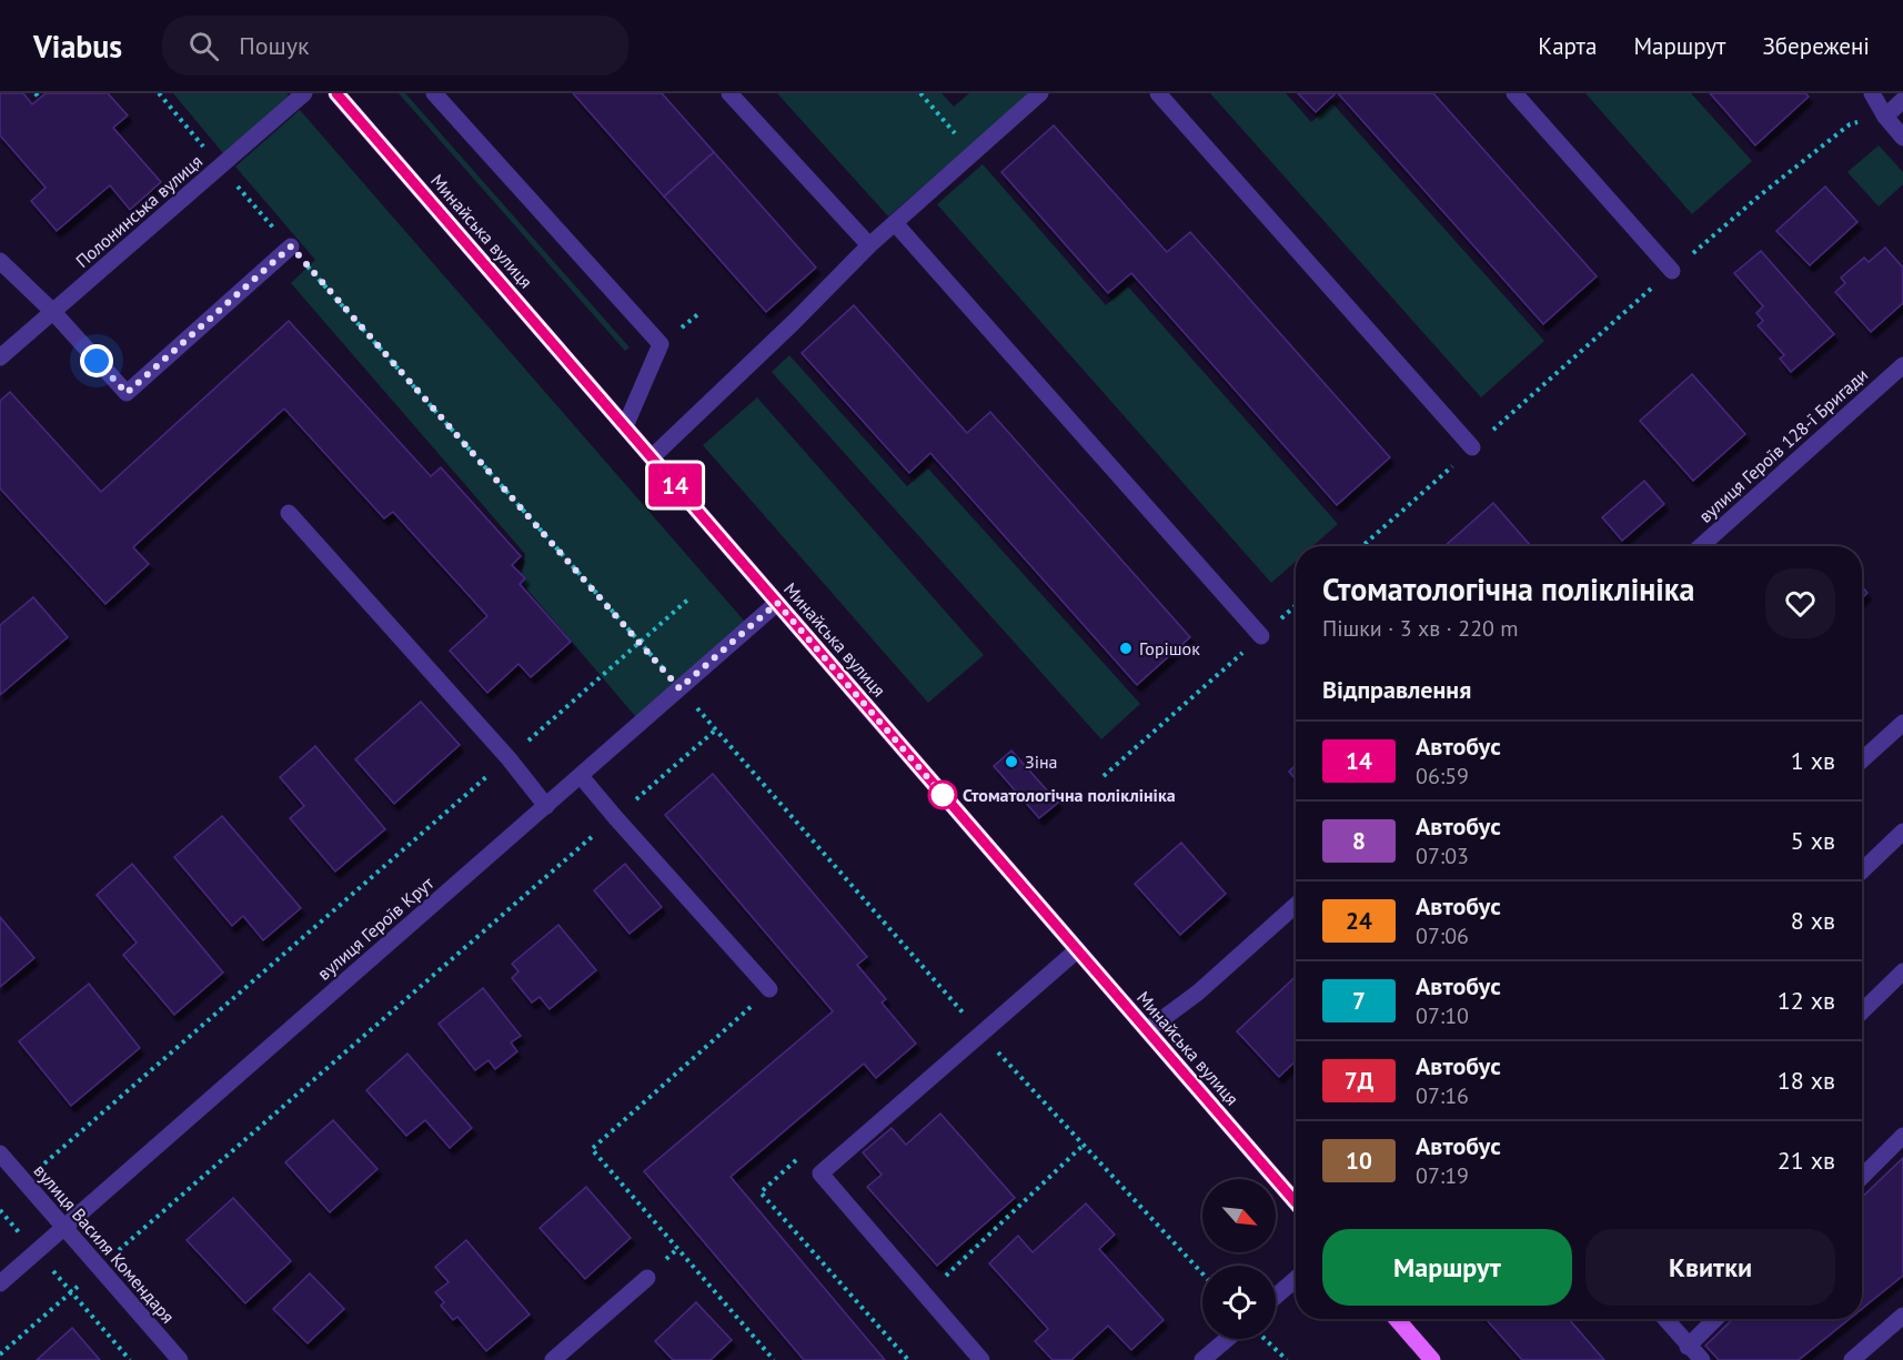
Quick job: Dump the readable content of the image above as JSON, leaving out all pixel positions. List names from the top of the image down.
{
  "streets": {
    "main road": ["Минайська вулиця"],
    "street": [
      "Полонинська вулиця",
      "вулиця Героїв 128-ї Бригади",
      "вулиця Героїв Крут",
      "вулиця Василя Комендаря"
    ]
  },
  "crossings": [
    ["Минайська вулиця", "вулиця Героїв Крут"],
    ["вулиця Героїв Крут", "вулиця Василя Комендаря"]
  ],
  "places": ["Горішок", "Зіна", "Стоматологічна поліклініка"],
  "lines": ["bus line 14"],
  "north": "bottom right",
  "page": {
    "header": "Viabus",
    "search": "Пошук",
    "nav": ["Карта", "Маршрут", "Збережені"],
    "on_map": "14",
    "heading": [
      ["Стоматологічна поліклініка", "Пішки · 3 хв · 220 m"],
      "Відправлення"
    ],
    "list": [
      {
        "mark": "14",
        "name": "Автобус",
        "note": "06:59",
        "value": "1 хв"
      },
      {
        "mark": "8",
        "name": "Автобус",
        "note": "07:03",
        "value": "5 хв"
      },
      {
        "mark": "24",
        "name": "Автобус",
        "note": "07:06",
        "value": "8 хв"
      },
      {
        "mark": "7",
        "name": "Автобус",
        "note": "07:10",
        "value": "12 хв"
      },
      {
        "mark": "7Д",
        "name": "Автобус",
        "note": "07:16",
        "value": "18 хв"
      },
      {
        "mark": "10",
        "name": "Автобус",
        "note": "07:19",
        "value": "21 хв"
      }
    ],
    "buttons": ["Маршрут", "Квитки"]
  }
}
